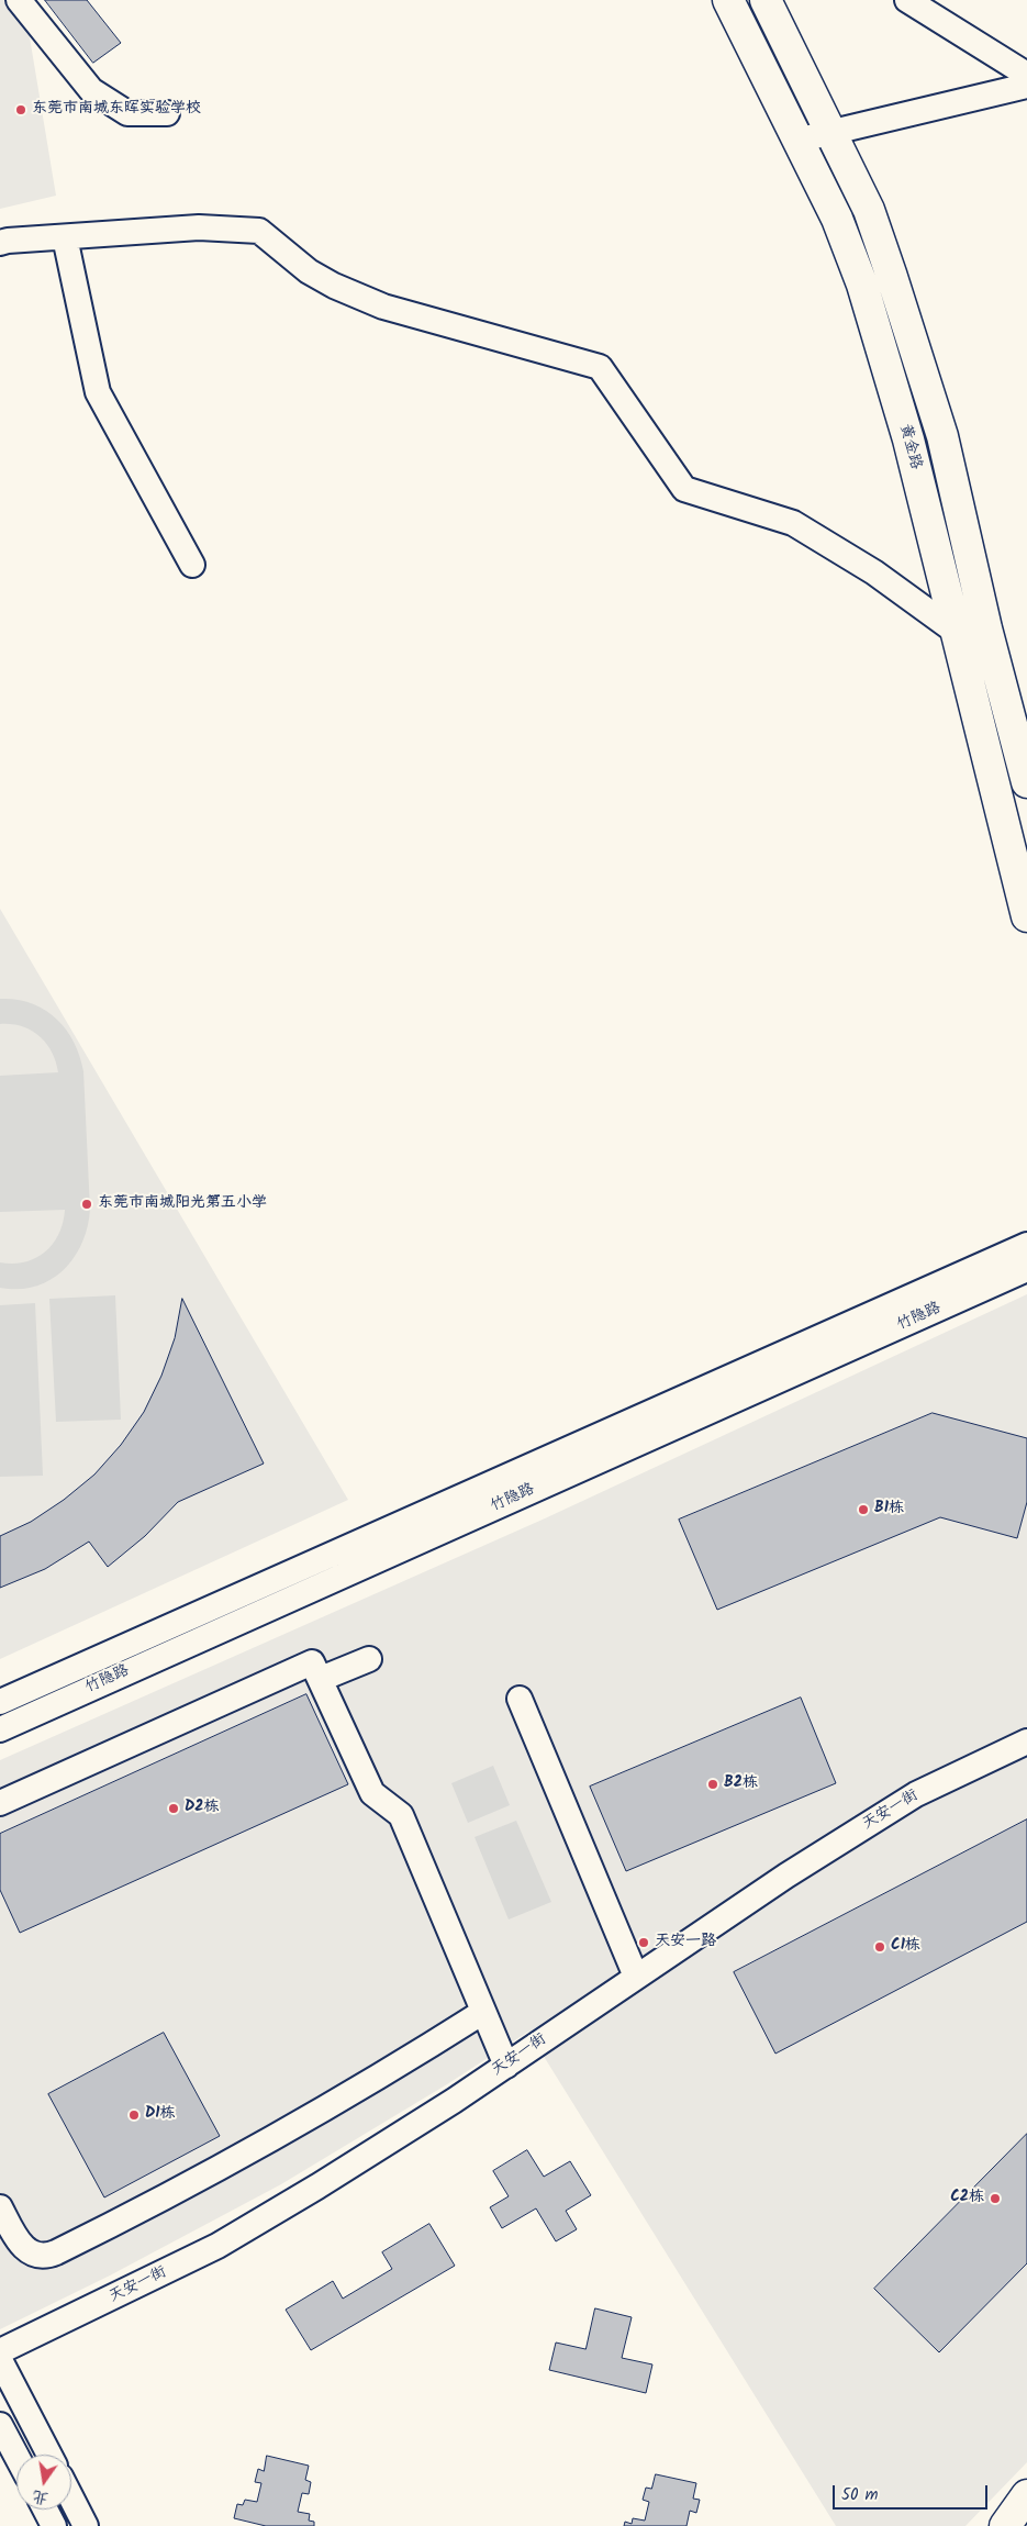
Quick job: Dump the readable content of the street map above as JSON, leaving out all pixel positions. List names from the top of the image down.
{
  "streets": {
    "main road": ["黄金路"],
    "street": ["竹隐路", "天安一街"]
  },
  "places": [
    "东莞市南城东晖实验学校",
    "东莞市南城阳光第五小学",
    "B1栋",
    "B2栋",
    "D2栋",
    "天安一路",
    "C1栋",
    "D1栋",
    "C2栋"
  ],
  "scale_bar": "50 m",
  "north": "bottom"
}
